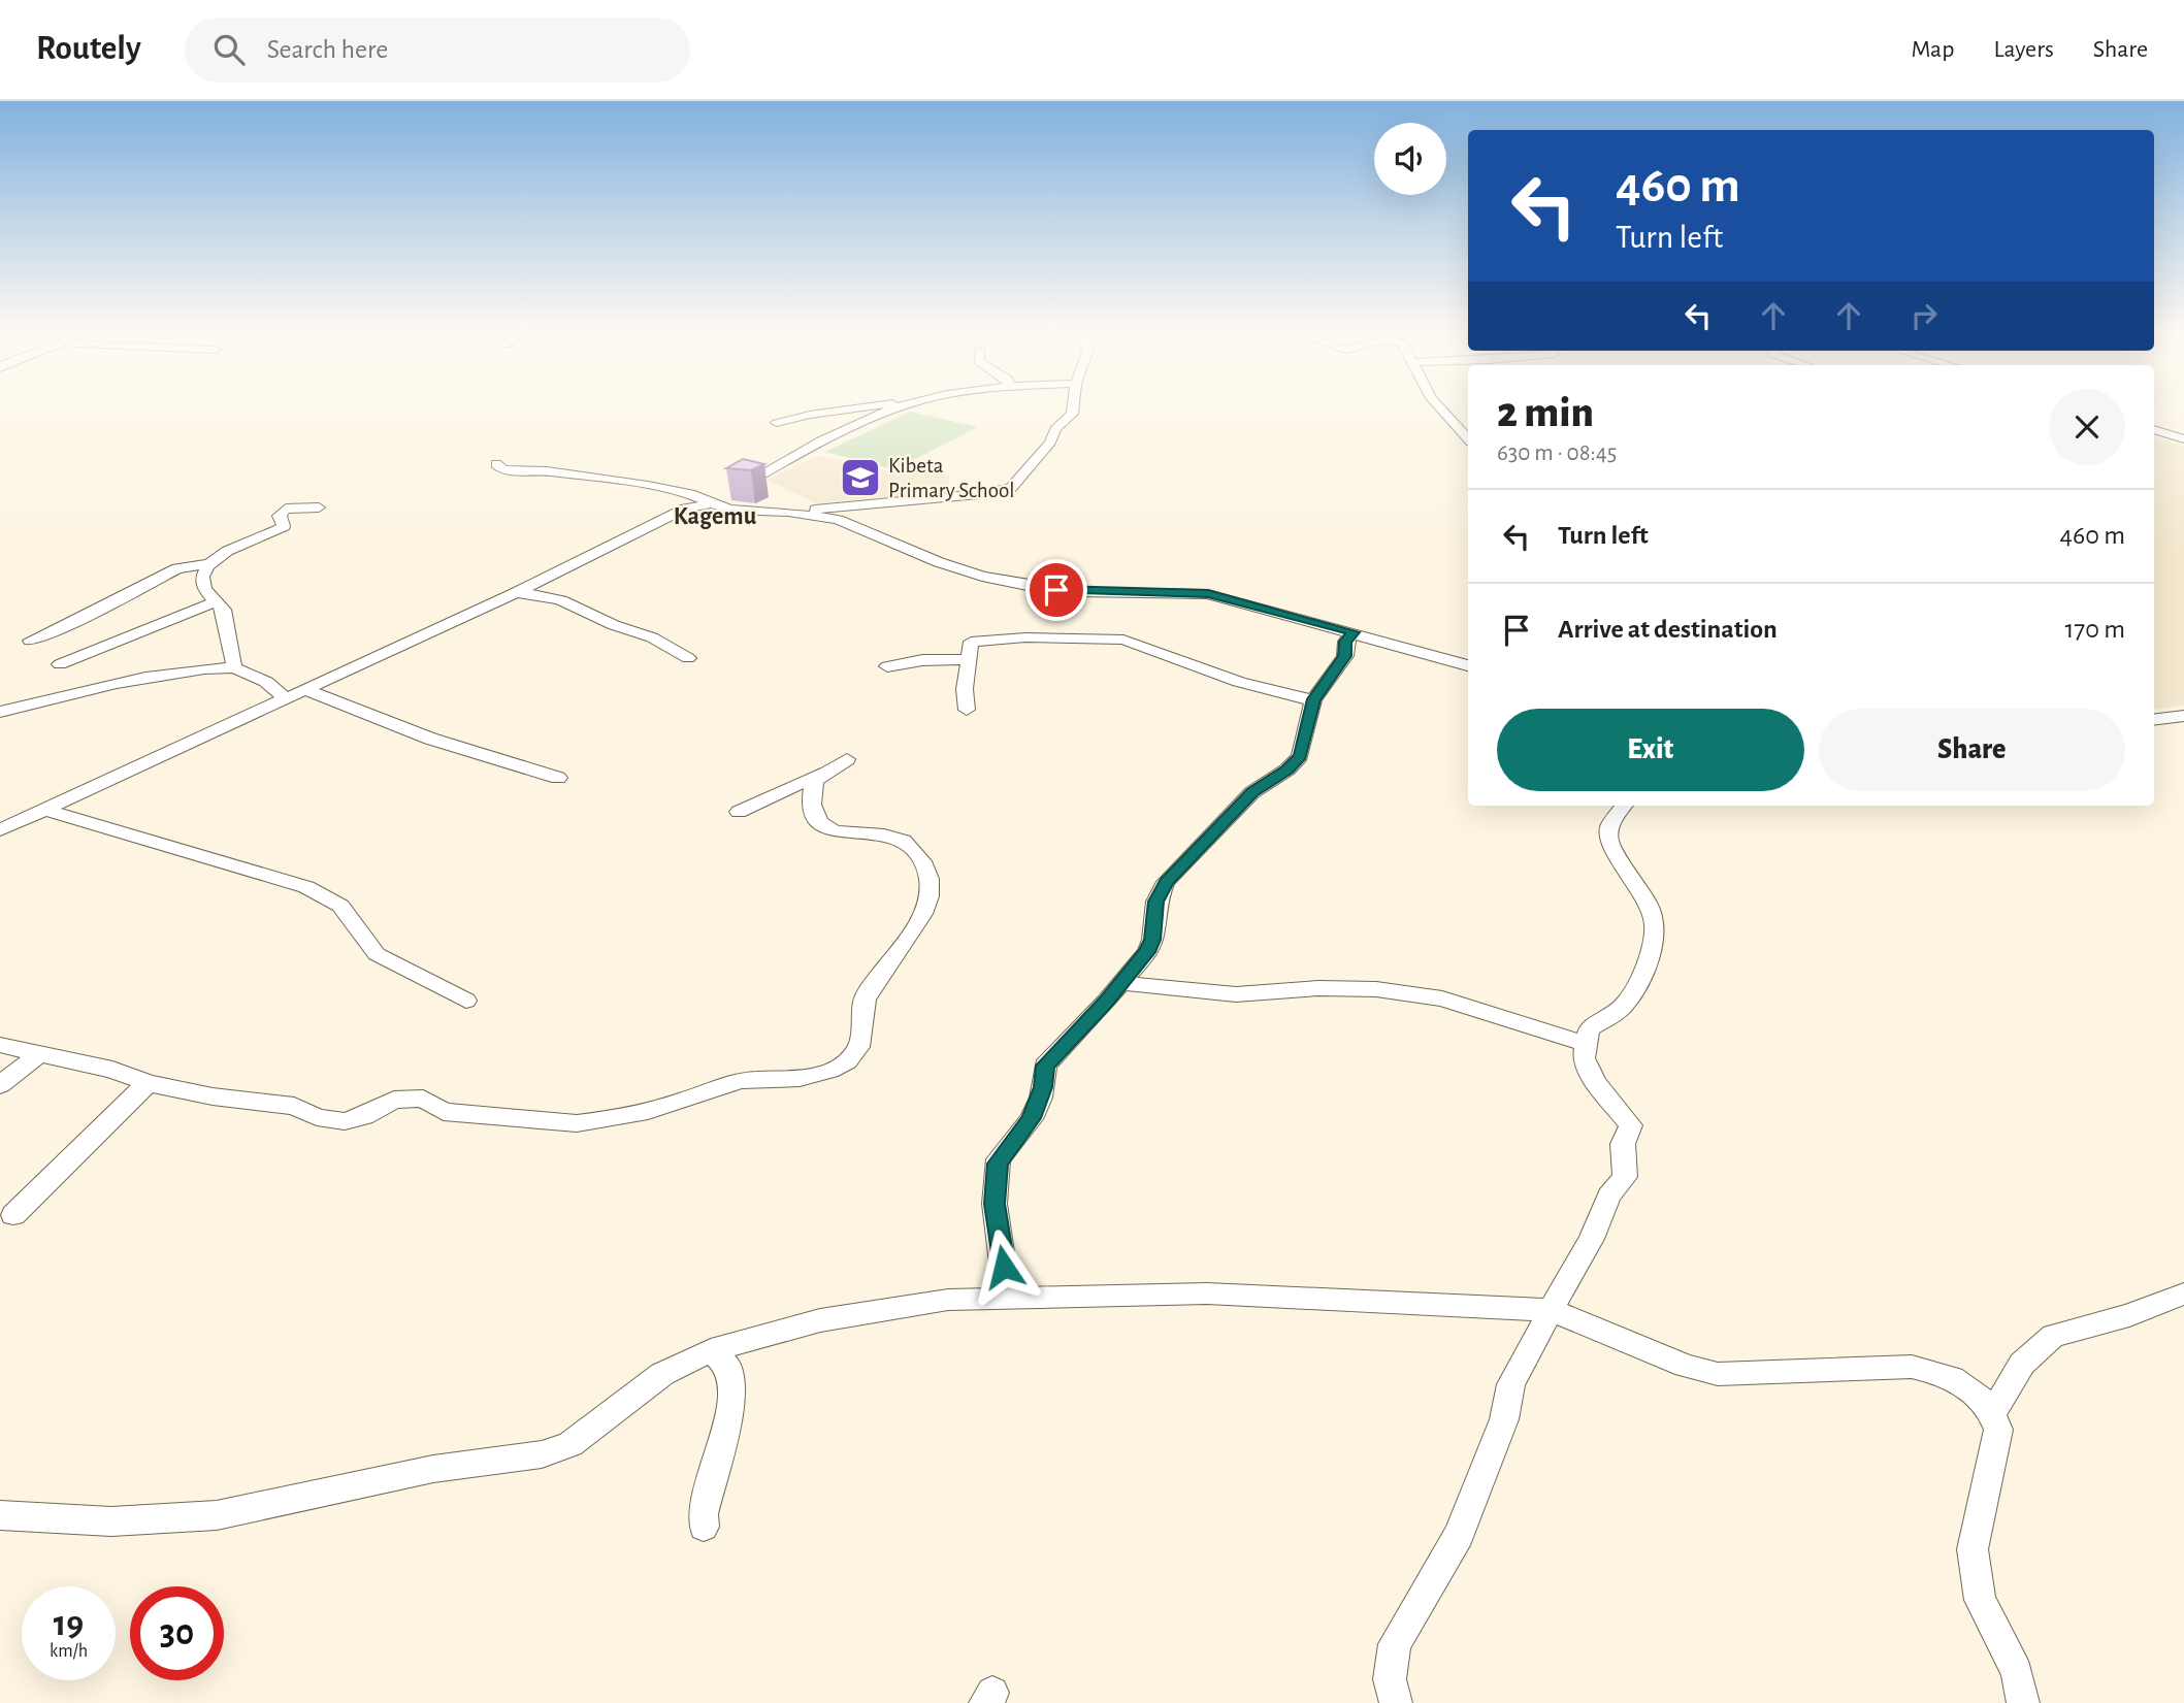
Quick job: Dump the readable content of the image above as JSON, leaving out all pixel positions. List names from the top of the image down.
{
  "districts": ["Kagemu"],
  "places": {
    "school or university": ["Kibeta Primary School"]
  },
  "page": {
    "header": "Routely",
    "search": "Search here",
    "nav": ["Map", "Layers", "Share"],
    "turn": ["460 m", "Turn left"],
    "heading": ["2 min", "630 m · 08:45"],
    "list": [
      {
        "name": "Turn left",
        "value": "460 m"
      },
      {
        "name": "Arrive at destination",
        "value": "170 m"
      }
    ],
    "buttons": ["Exit", "Share"],
    "speed": "19 km/h",
    "limit": "30"
  }
}
